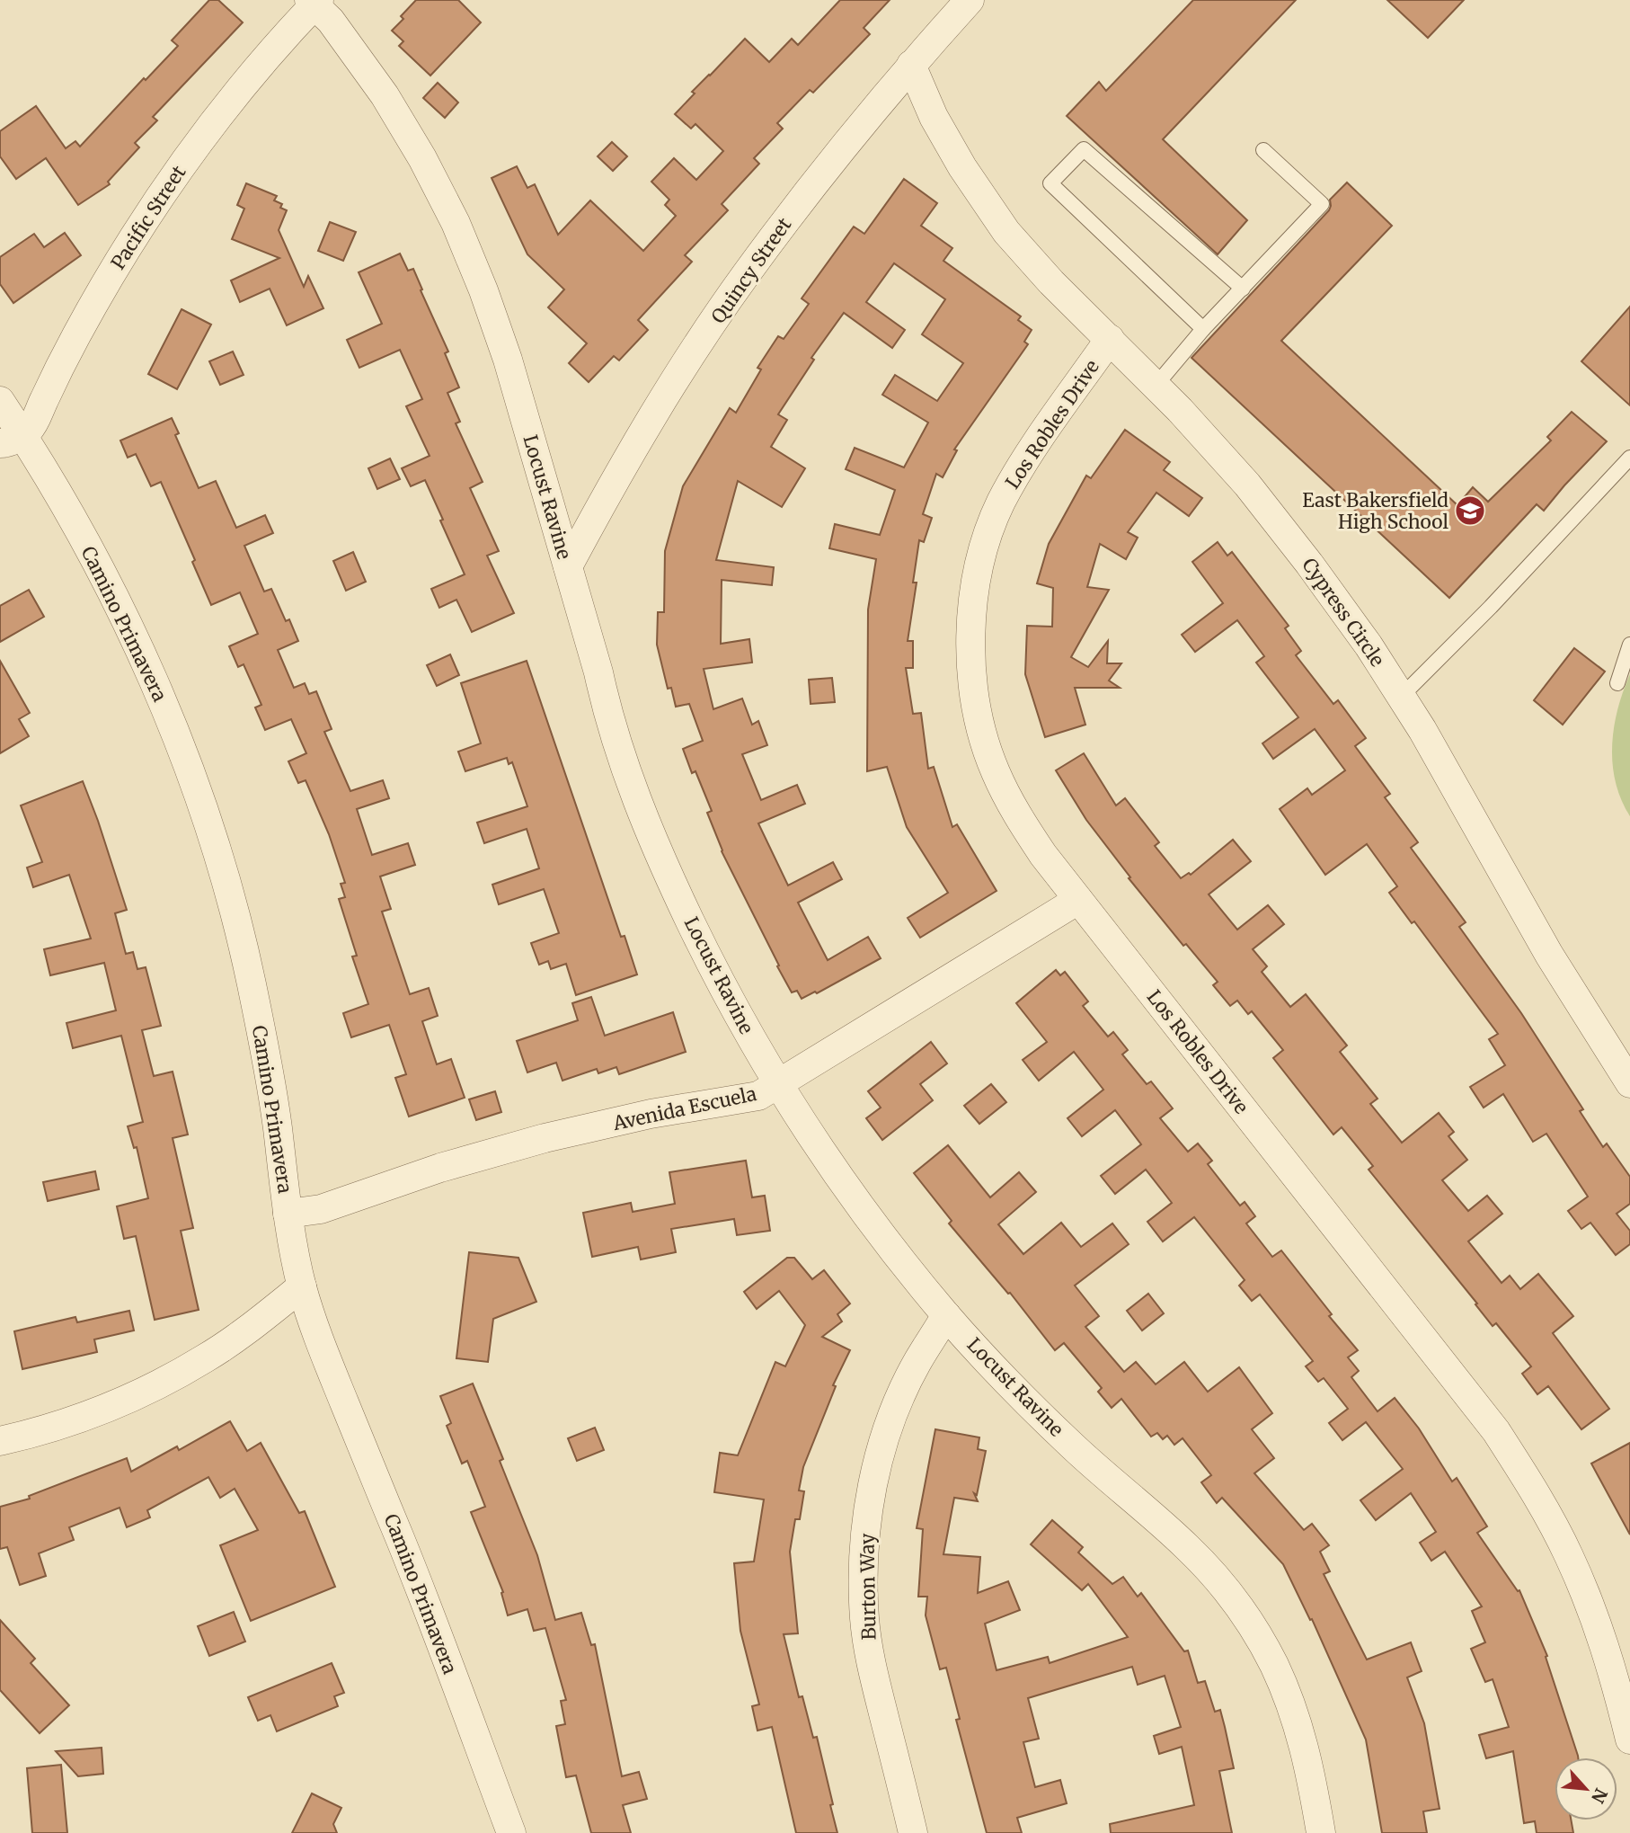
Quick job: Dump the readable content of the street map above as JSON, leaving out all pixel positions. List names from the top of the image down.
{
  "streets": {
    "street": [
      "Pacific Street",
      "Quincy Street",
      "Los Robles Drive",
      "Locust Ravine",
      "Cypress Circle",
      "Camino Primavera",
      "Avenida Escuela",
      "Burton Way"
    ]
  },
  "crossings": [
    ["Pacific Street", "Locust Ravine"],
    ["Pacific Street", "Camino Primavera"],
    ["Quincy Street", "Locust Ravine"],
    ["Quincy Street", "Cypress Circle"],
    ["Los Robles Drive", "Cypress Circle"],
    ["Los Robles Drive", "Avenida Escuela"],
    ["Locust Ravine", "Avenida Escuela"],
    ["Locust Ravine", "Burton Way"],
    ["Camino Primavera", "Avenida Escuela"]
  ],
  "places": {
    "school or university": ["East Bakersfield High School"]
  },
  "north": "bottom right"
}
